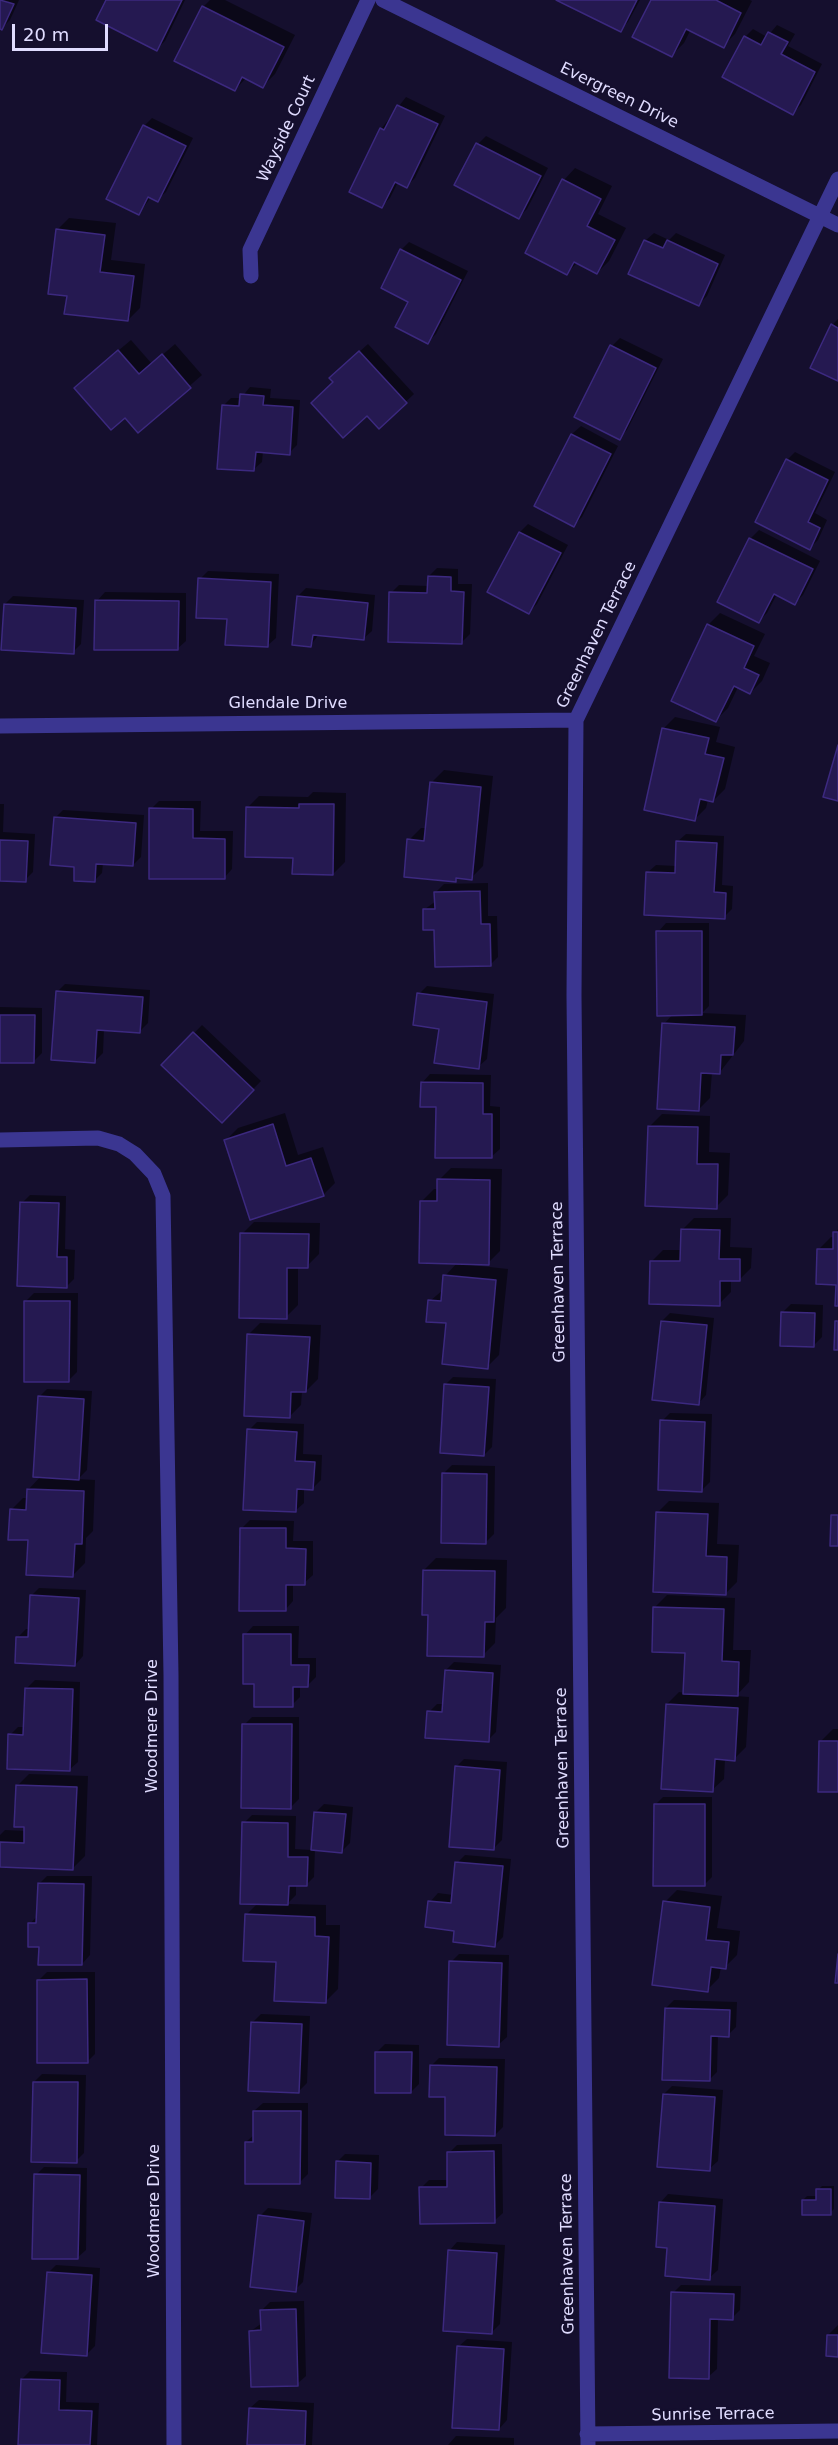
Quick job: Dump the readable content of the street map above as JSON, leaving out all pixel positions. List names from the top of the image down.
{
  "streets": {
    "street": [
      "Evergreen Drive",
      "Wayside Court",
      "Greenhaven Terrace",
      "Glendale Drive",
      "Woodmere Drive",
      "Sunrise Terrace"
    ]
  },
  "crossings": [
    ["Evergreen Drive", "Greenhaven Terrace"],
    ["Greenhaven Terrace", "Glendale Drive"],
    ["Greenhaven Terrace", "Sunrise Terrace"]
  ],
  "scale_bar": "20 m"
}
